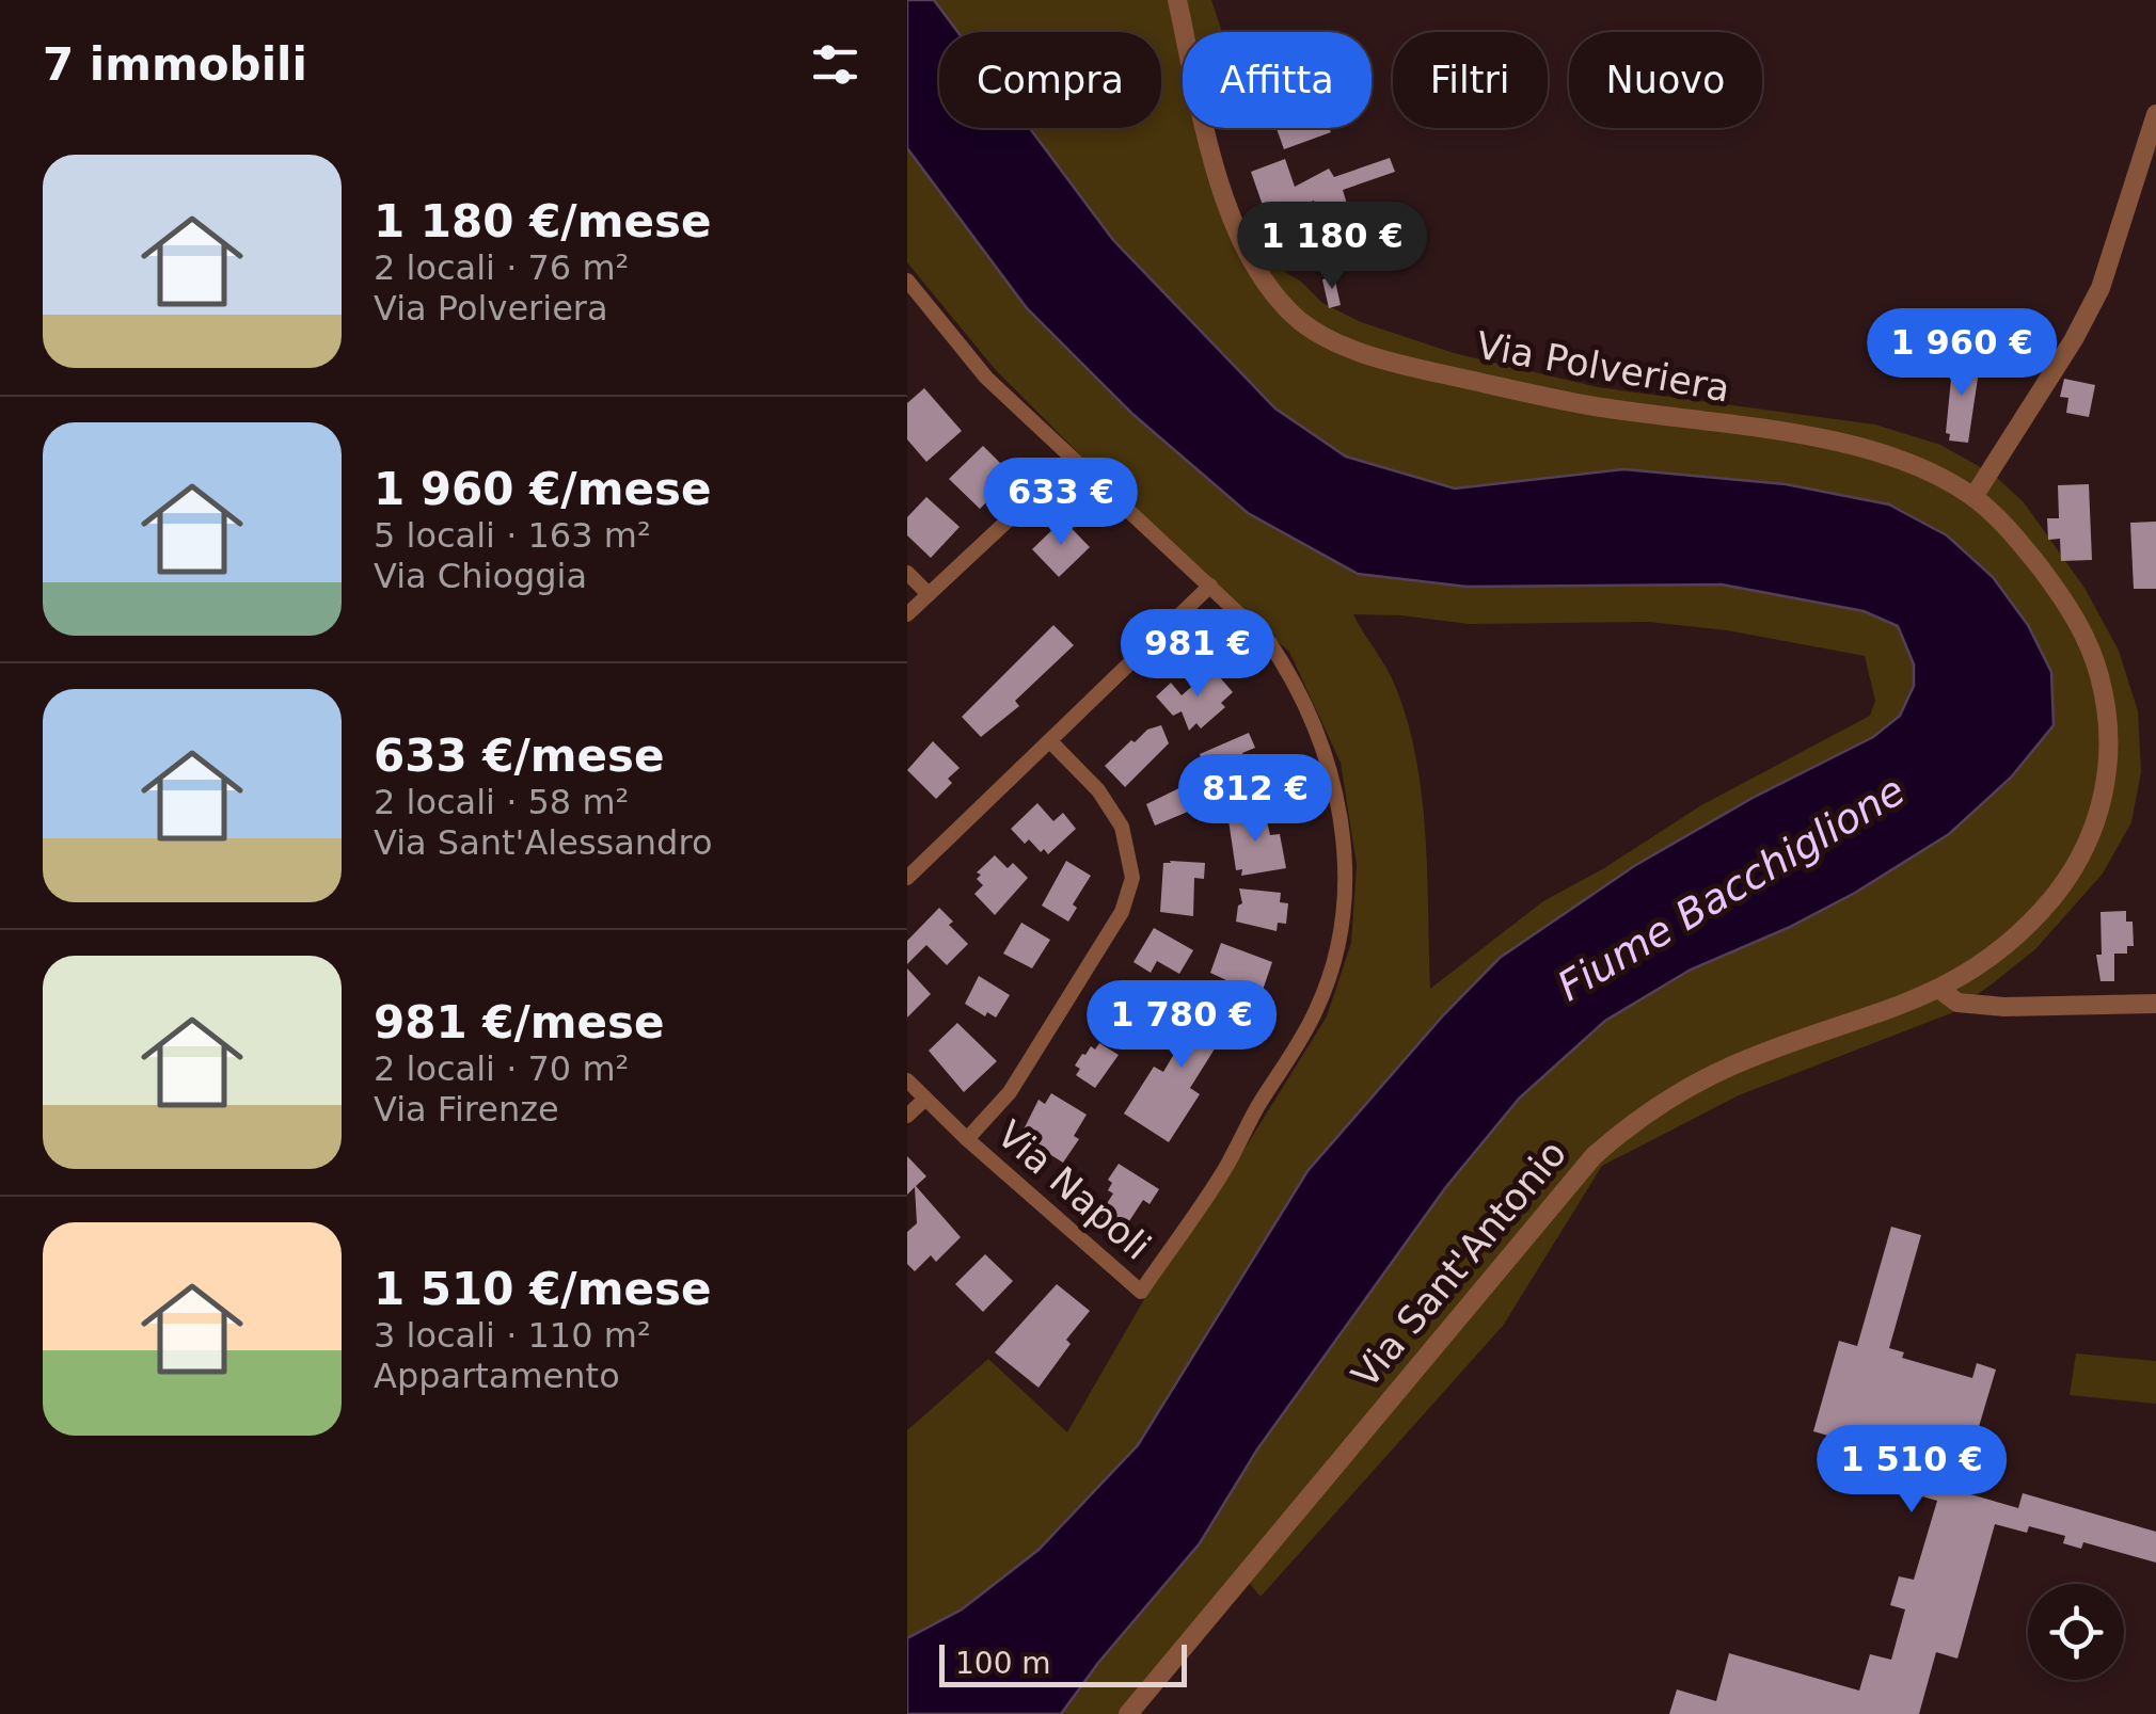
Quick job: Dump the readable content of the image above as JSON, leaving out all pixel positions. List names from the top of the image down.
{
  "streets": {
    "street": ["Via Polveriera", "Via Napoli", "Via Sant'Antonio"]
  },
  "crossings": [
    ["Via Polveriera", "Via Sant'Antonio"]
  ],
  "water": ["Fiume Bacchiglione"],
  "scale_bar": "100 m",
  "page": {
    "heading": "7 immobili",
    "chip": [
      "Compra",
      "Affitta",
      "Filtri",
      "Nuovo"
    ],
    "list": [
      {
        "name": "1 180 €/mese",
        "note": "2 locali · 76 m² · Via Polveriera"
      },
      {
        "name": "1 960 €/mese",
        "note": "5 locali · 163 m² · Via Chioggia"
      },
      {
        "name": "633 €/mese",
        "note": "2 locali · 58 m² · Via Sant'Alessandro"
      },
      {
        "name": "981 €/mese",
        "note": "2 locali · 70 m² · Via Firenze"
      },
      {
        "name": "1 510 €/mese",
        "note": "3 locali · 110 m² · Appartamento"
      }
    ],
    "price": [
      "1 180 €",
      "1 960 €",
      "633 €",
      "981 €",
      "812 €",
      "1 780 €",
      "1 510 €"
    ],
    "scale": "100 m"
  }
}
